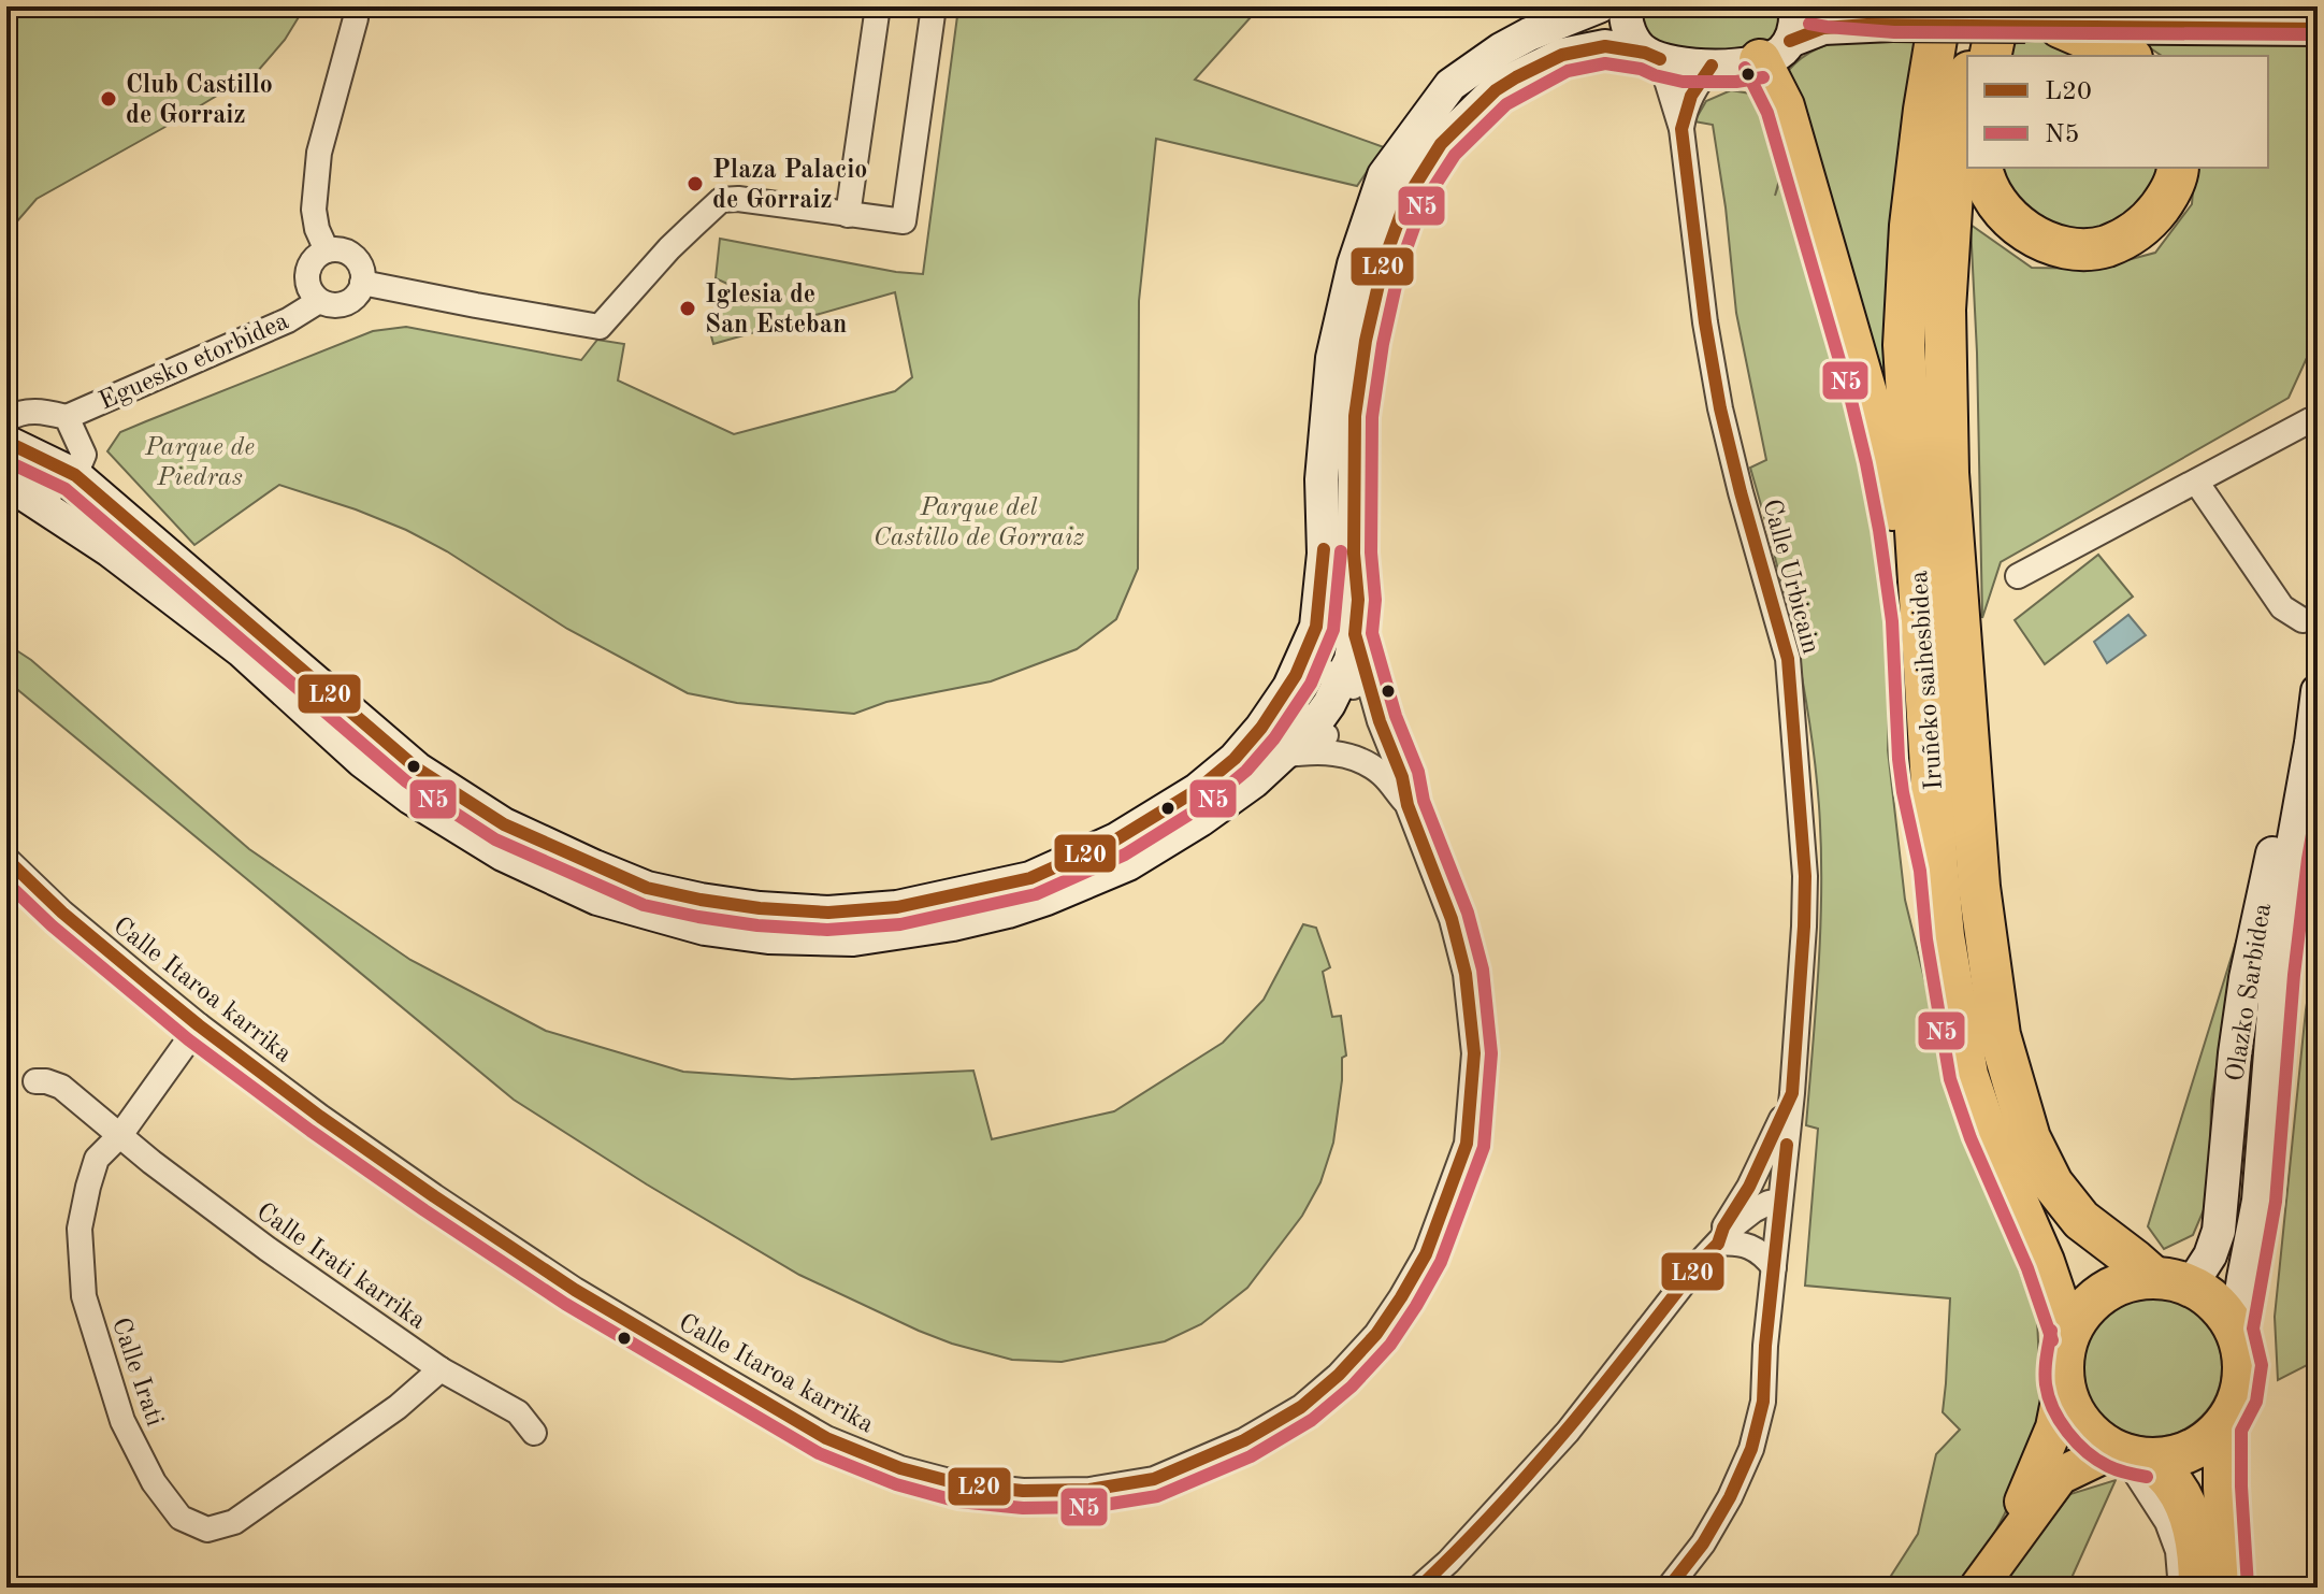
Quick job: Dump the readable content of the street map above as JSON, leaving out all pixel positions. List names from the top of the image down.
{
  "streets": {
    "highway": ["Iruñeko saihesbidea"],
    "street": [
      "Eguesko etorbidea",
      "Calle Urbicain",
      "Calle Itaroa karrika",
      "Olazko Sarbidea",
      "Calle Irati karrika",
      "Calle Irati"
    ]
  },
  "crossings": [
    ["Iruñeko saihesbidea", "Olazko Sarbidea"],
    ["Calle Itaroa karrika", "Calle Irati"],
    ["Calle Irati karrika", "Calle Irati"]
  ],
  "parks": ["Parque de Piedras", "Parque del Castillo de Gorraiz"],
  "places": ["Club Castillo de Gorraiz", "Plaza Palacio de Gorraiz", "Iglesia de San Esteban"],
  "lines": ["transit line N5", "transit line L20"],
  "legend": ["L20", "N5"]
}
